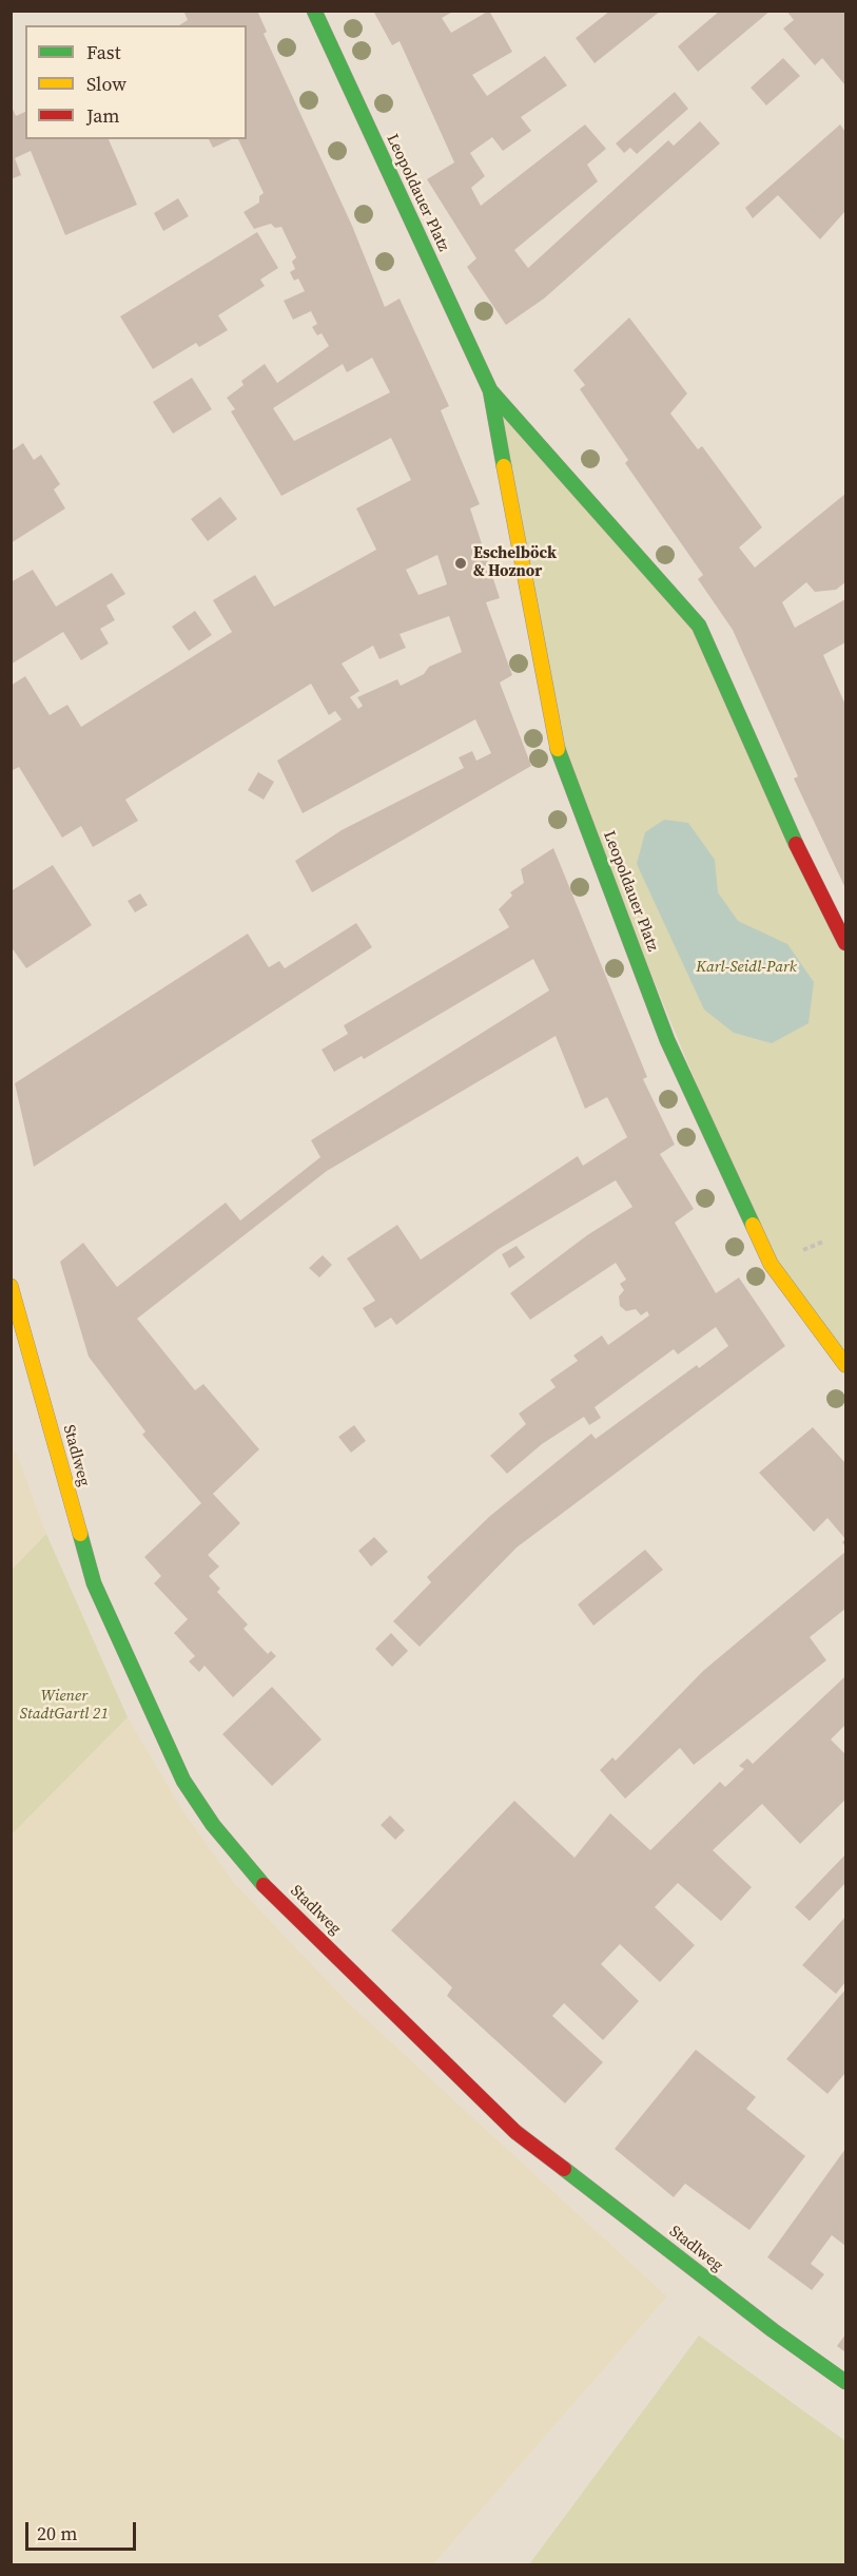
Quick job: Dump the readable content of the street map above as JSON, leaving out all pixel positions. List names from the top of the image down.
{
  "streets": {
    "street": ["Leopoldauer Platz", "Stadlweg"]
  },
  "parks": ["Karl-Seidl-Park", "Wiener StadtGartl 21"],
  "places": ["Eschelböck & Hoznor"],
  "legend": ["Fast", "Slow", "Jam"],
  "scale_bar": "20 m"
}
